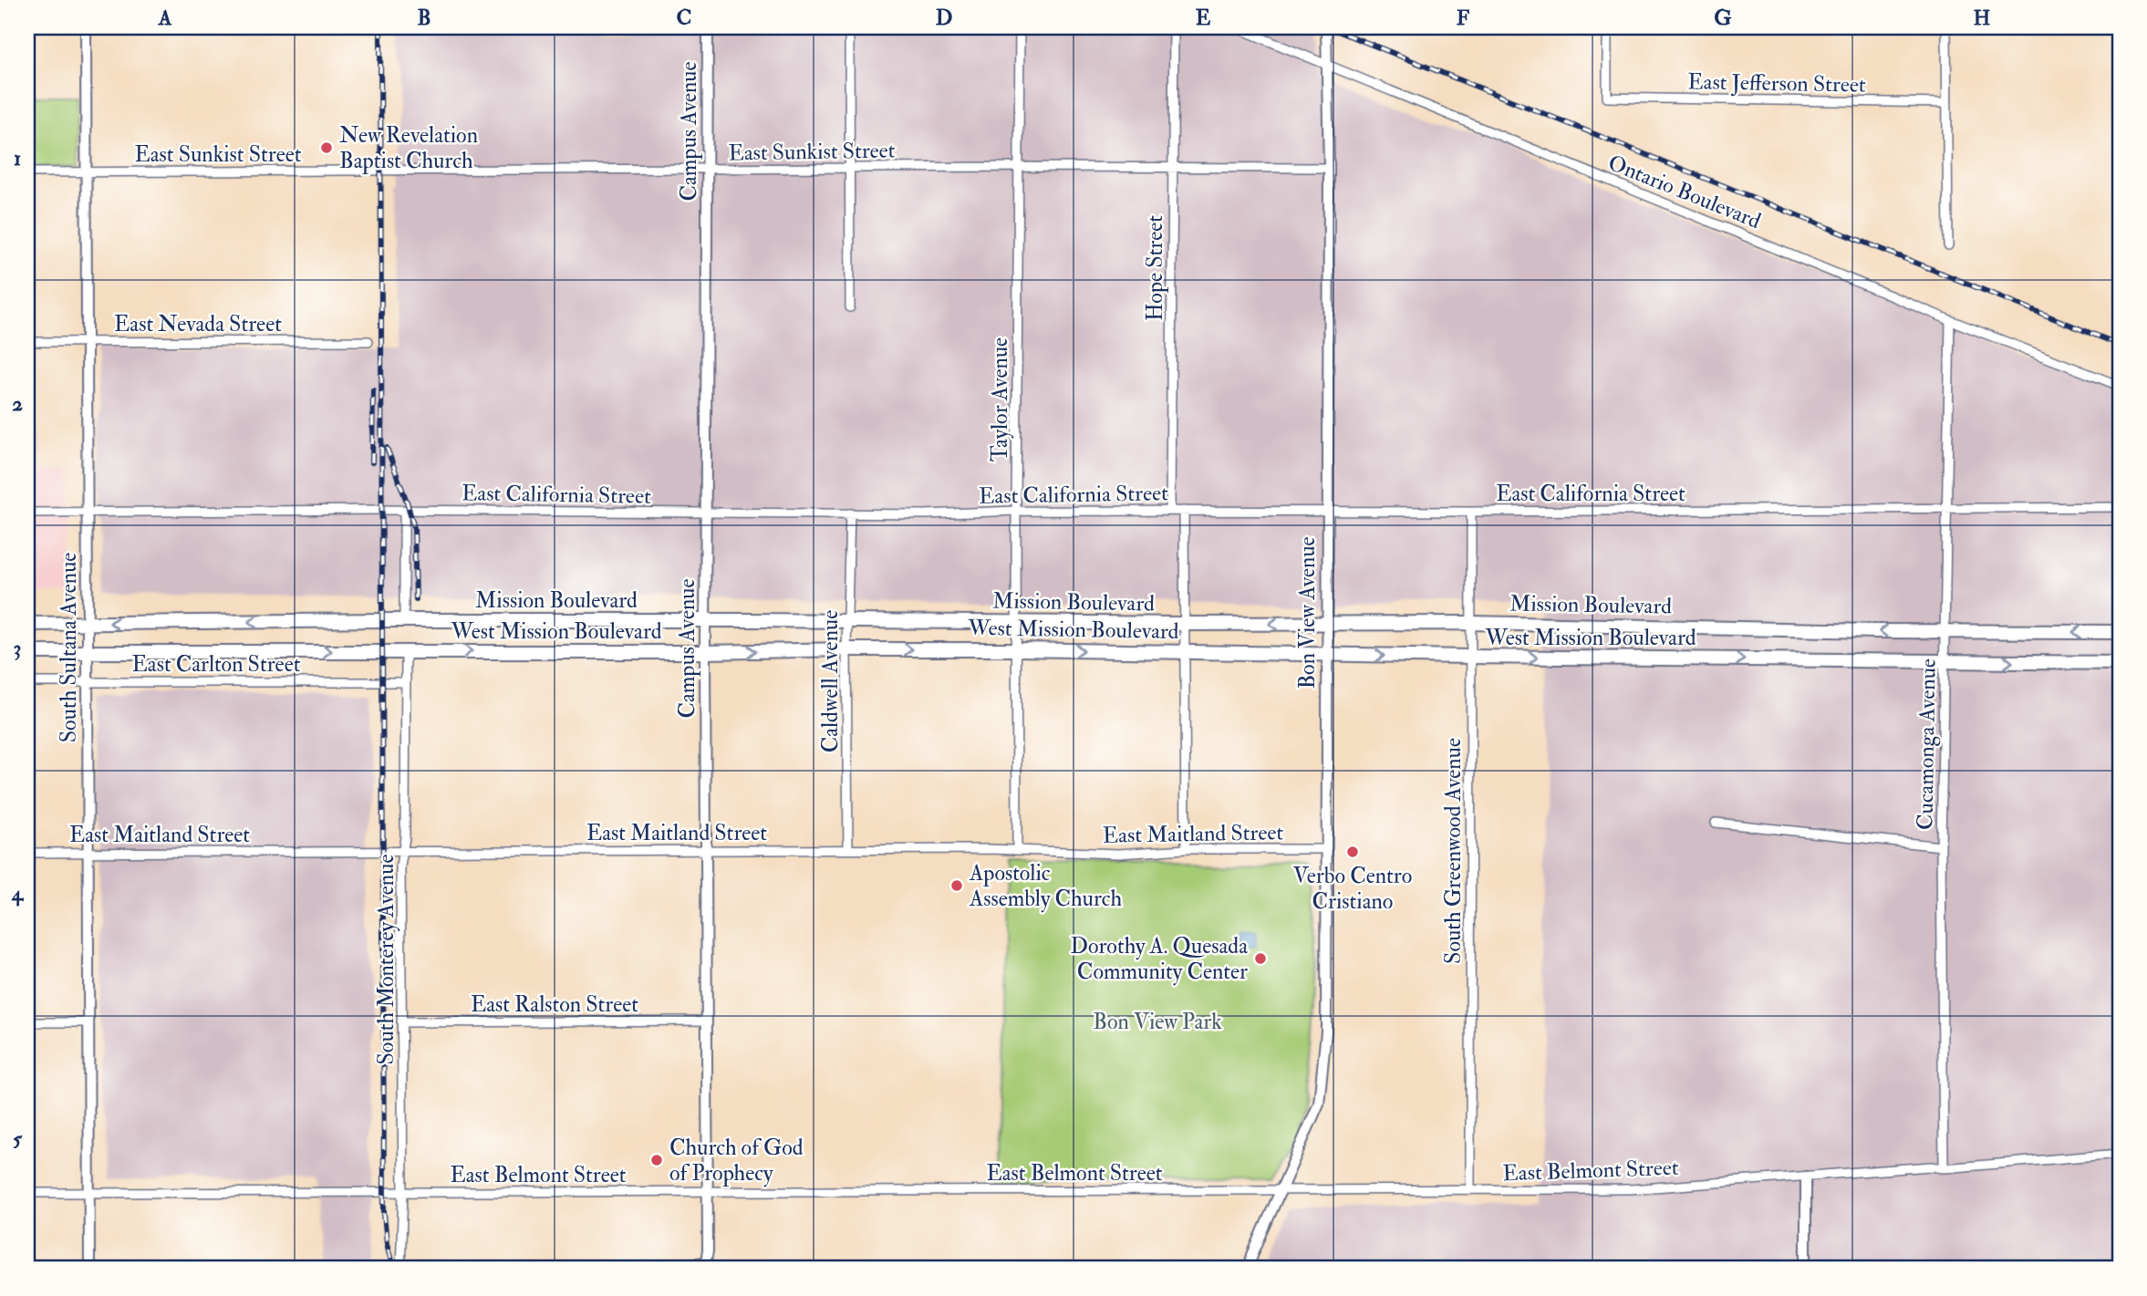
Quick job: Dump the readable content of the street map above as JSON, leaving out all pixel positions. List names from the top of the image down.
{
  "streets": {
    "main road": ["Mission Boulevard", "West Mission Boulevard"],
    "street": [
      "East Jefferson Street",
      "Campus Avenue",
      "East Sunkist Street",
      "Ontario Boulevard",
      "Hope Street",
      "East Nevada Street",
      "Taylor Avenue",
      "East California Street",
      "Bon View Avenue",
      "South Sultana Avenue",
      "East Carlton Street",
      "Caldwell Avenue",
      "Cucamonga Avenue",
      "East Maitland Street",
      "South Greenwood Avenue",
      "South Monterey Avenue",
      "East Ralston Street",
      "East Belmont Street"
    ]
  },
  "crossings": [
    ["Campus Avenue", "East Sunkist Street"],
    ["Campus Avenue", "East California Street"],
    ["Campus Avenue", "Mission Boulevard"],
    ["Campus Avenue", "West Mission Boulevard"],
    ["Campus Avenue", "East Maitland Street"],
    ["Campus Avenue", "East Ralston Street"],
    ["Campus Avenue", "East Belmont Street"],
    ["East Sunkist Street", "Hope Street"],
    ["East Sunkist Street", "Taylor Avenue"],
    ["East Sunkist Street", "Bon View Avenue"],
    ["East Sunkist Street", "South Sultana Avenue"],
    ["Ontario Boulevard", "Bon View Avenue"],
    ["Ontario Boulevard", "Cucamonga Avenue"],
    ["Hope Street", "East California Street"],
    ["East Nevada Street", "South Sultana Avenue"],
    ["Taylor Avenue", "East California Street"],
    ["Taylor Avenue", "Mission Boulevard"],
    ["Taylor Avenue", "West Mission Boulevard"],
    ["Taylor Avenue", "East Maitland Street"],
    ["East California Street", "Bon View Avenue"],
    ["East California Street", "South Sultana Avenue"],
    ["East California Street", "Caldwell Avenue"],
    ["East California Street", "Cucamonga Avenue"],
    ["East California Street", "South Greenwood Avenue"],
    ["Mission Boulevard", "Bon View Avenue"],
    ["Mission Boulevard", "South Sultana Avenue"],
    ["Mission Boulevard", "Caldwell Avenue"],
    ["Mission Boulevard", "Cucamonga Avenue"],
    ["Mission Boulevard", "South Greenwood Avenue"],
    ["Bon View Avenue", "West Mission Boulevard"],
    ["Bon View Avenue", "East Maitland Street"],
    ["Bon View Avenue", "East Belmont Street"],
    ["West Mission Boulevard", "South Sultana Avenue"],
    ["West Mission Boulevard", "Caldwell Avenue"],
    ["West Mission Boulevard", "Cucamonga Avenue"],
    ["West Mission Boulevard", "South Greenwood Avenue"],
    ["West Mission Boulevard", "South Monterey Avenue"],
    ["South Sultana Avenue", "East Carlton Street"],
    ["South Sultana Avenue", "East Maitland Street"],
    ["South Sultana Avenue", "East Belmont Street"],
    ["East Carlton Street", "South Monterey Avenue"],
    ["Caldwell Avenue", "East Maitland Street"],
    ["Cucamonga Avenue", "East Belmont Street"],
    ["East Maitland Street", "South Monterey Avenue"],
    ["South Greenwood Avenue", "East Belmont Street"],
    ["South Monterey Avenue", "East Ralston Street"],
    ["South Monterey Avenue", "East Belmont Street"]
  ],
  "one_way": ["Mission Boulevard", "West Mission Boulevard"],
  "parks": ["Bon View Park"],
  "places": [
    "New Revelation Baptist Church",
    "Verbo Centro Cristiano",
    "Apostolic Assembly Church",
    "Dorothy A. Quesada Community Center",
    "Church of God of Prophecy"
  ],
  "grid": {
    "columns": [
      "A",
      "B",
      "C",
      "D",
      "E",
      "F",
      "G",
      "H"
    ],
    "rows": [
      "1",
      "2",
      "3",
      "4",
      "5"
    ]
  }
}
